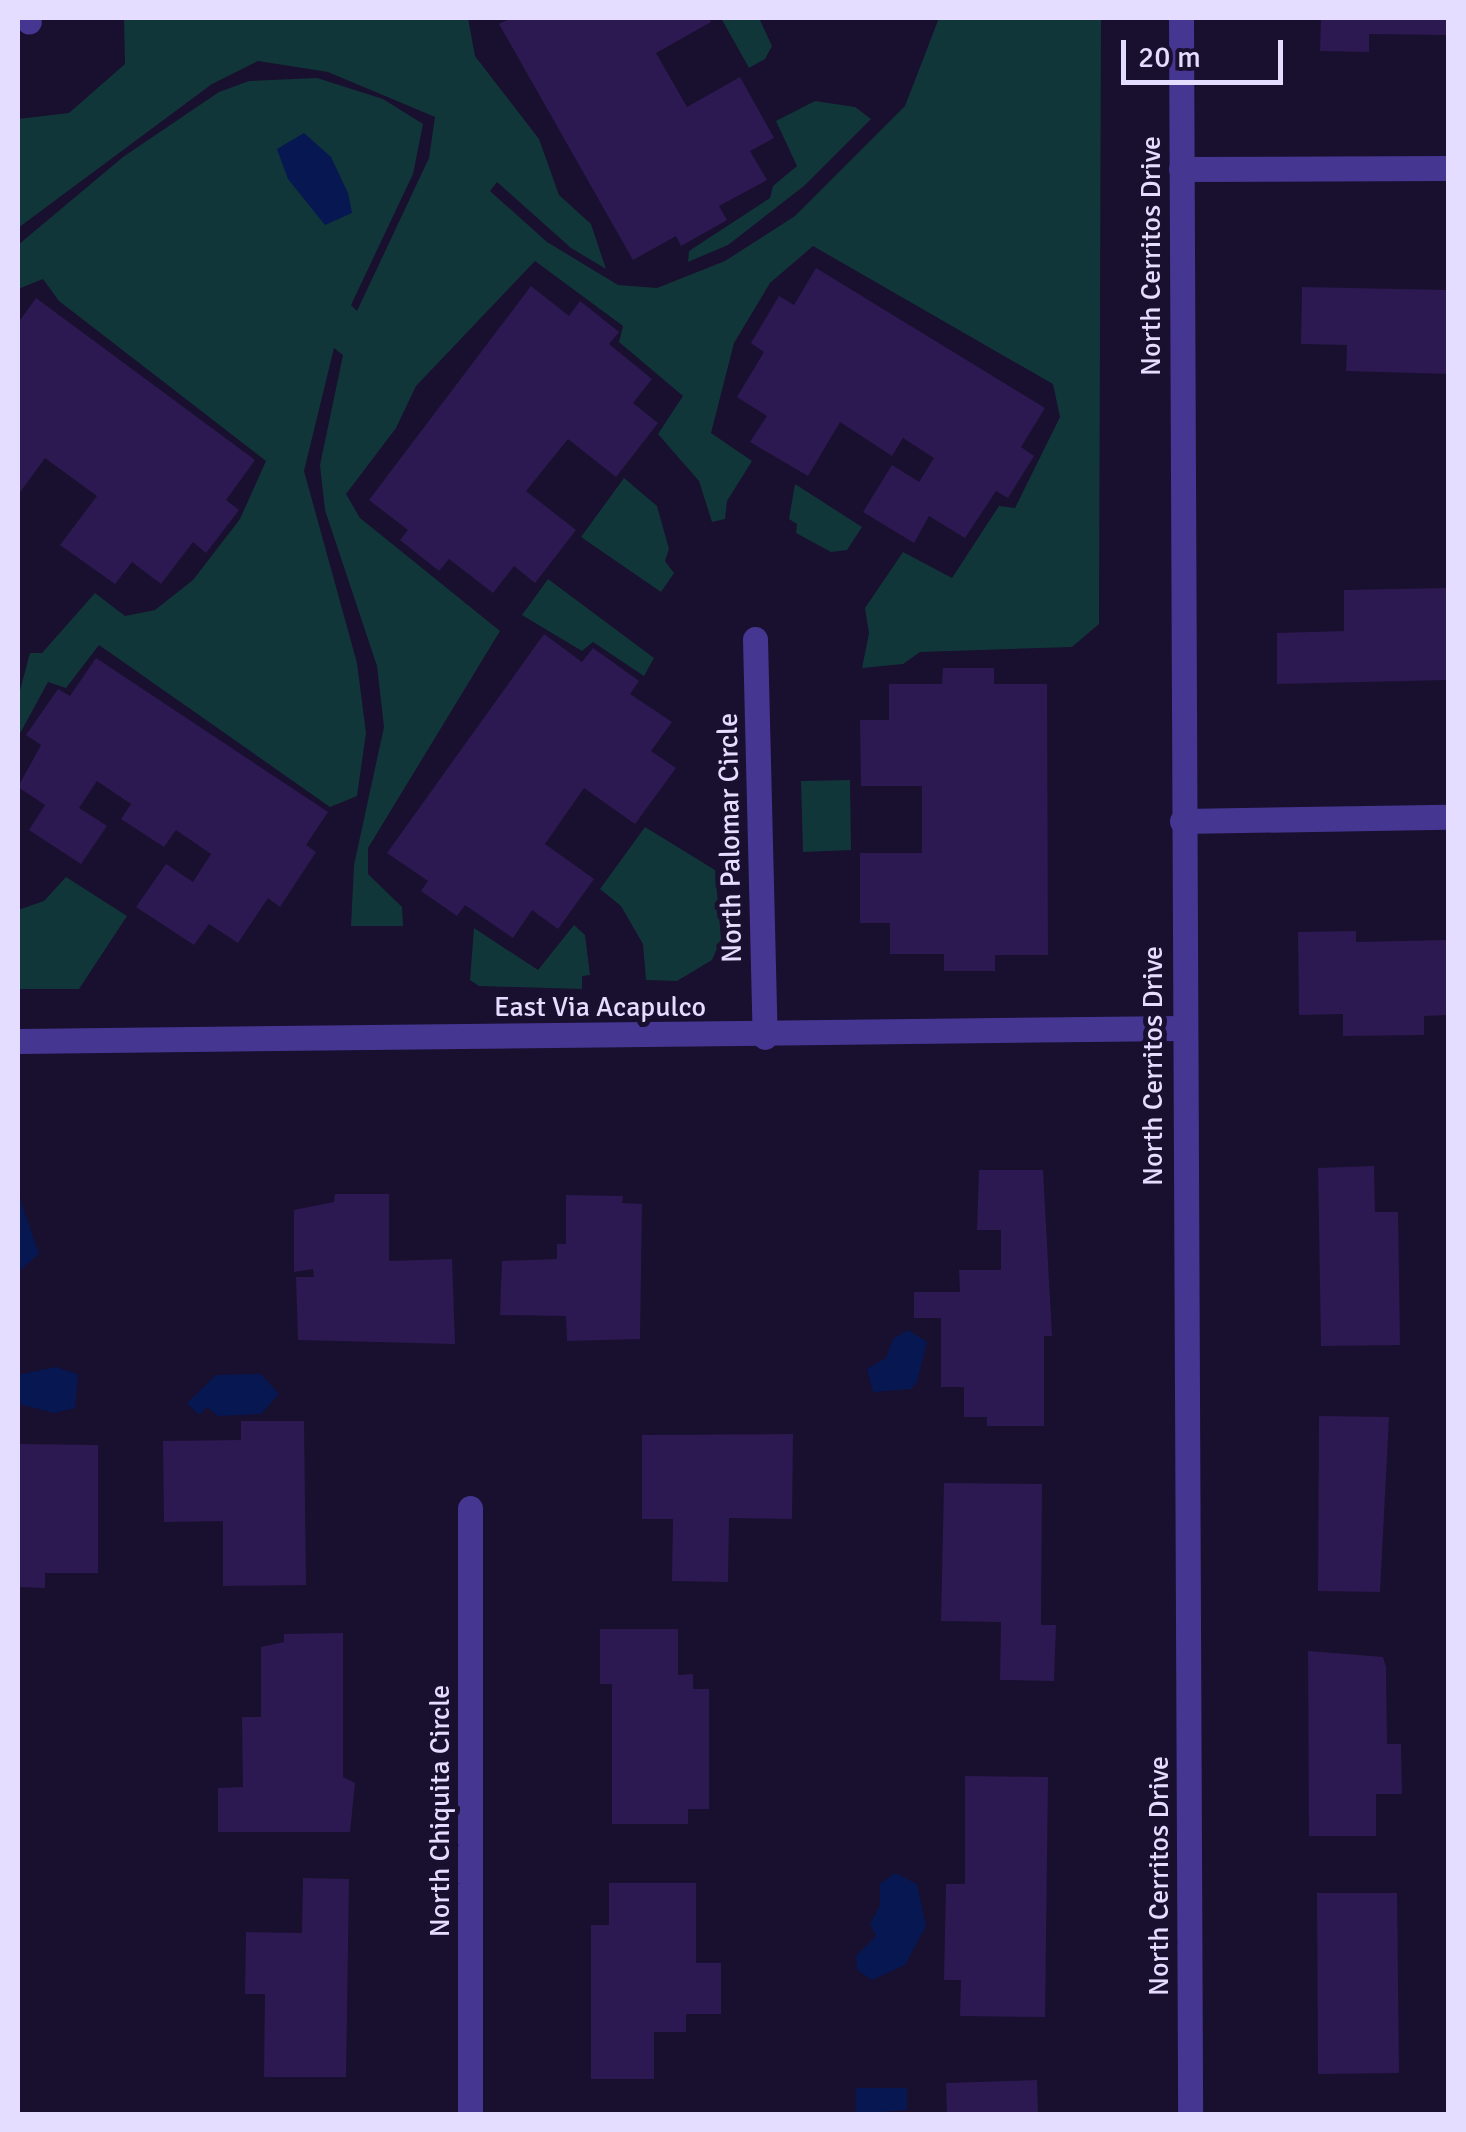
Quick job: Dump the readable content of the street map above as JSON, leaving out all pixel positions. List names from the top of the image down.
{
  "streets": {
    "street": [
      "North Cerritos Drive",
      "North Palomar Circle",
      "East Via Acapulco",
      "North Chiquita Circle"
    ]
  },
  "crossings": [
    ["North Cerritos Drive", "East Via Acapulco"],
    ["North Palomar Circle", "East Via Acapulco"]
  ],
  "scale_bar": "20 m"
}
